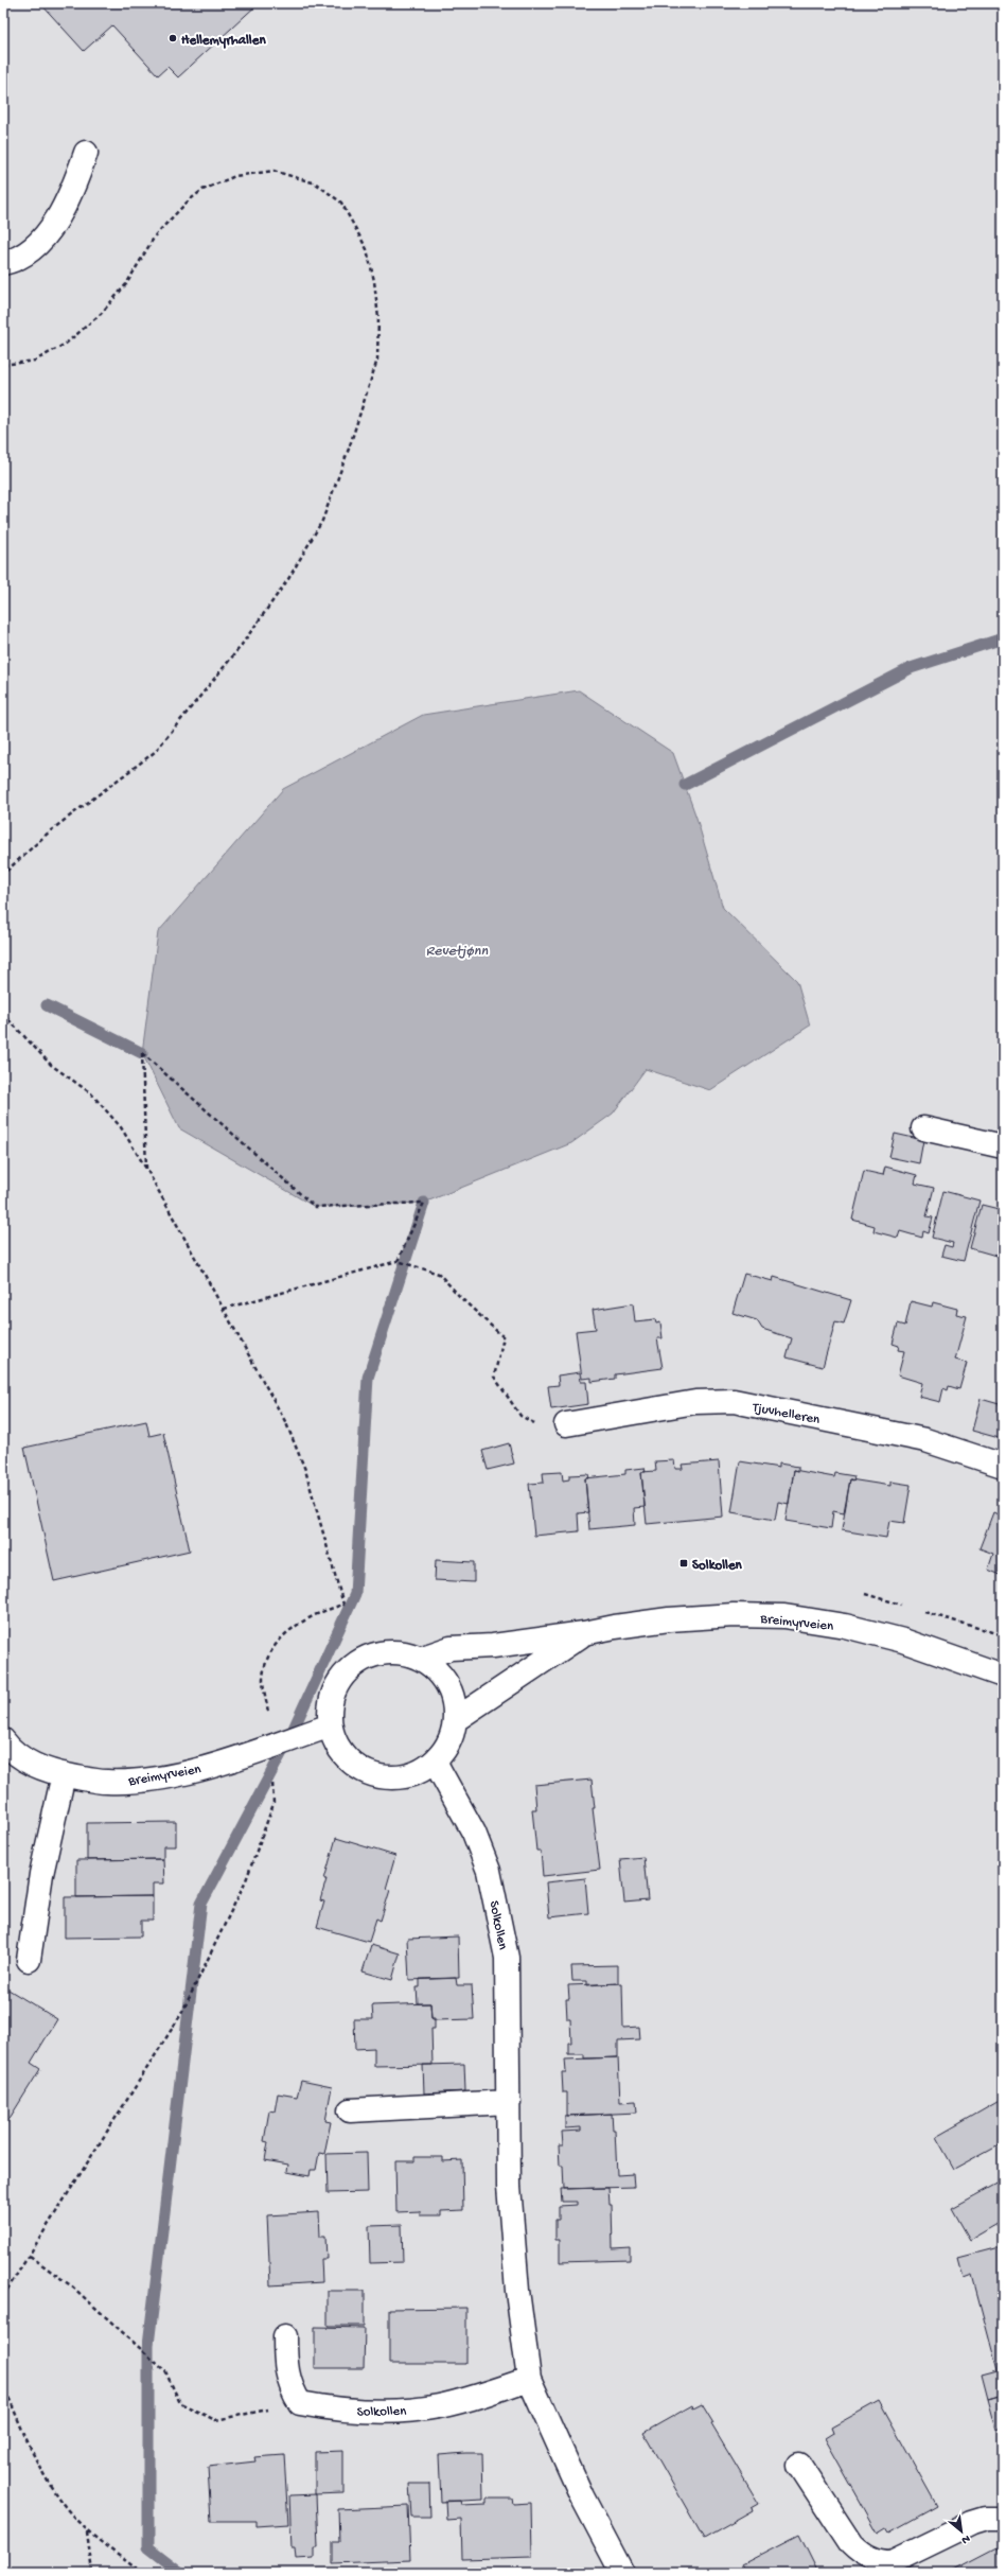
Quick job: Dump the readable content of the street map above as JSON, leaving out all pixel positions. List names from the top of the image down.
{
  "streets": {
    "street": ["Tjuvhelleren", "Breimyrveien", "Solkollen"]
  },
  "crossings": [
    ["Breimyrveien", "Solkollen"]
  ],
  "water": ["Revetjønn"],
  "places": {
    "other": ["Hellemyrhallen"],
    "transit": ["Solkollen"]
  },
  "north": "bottom right"
}
